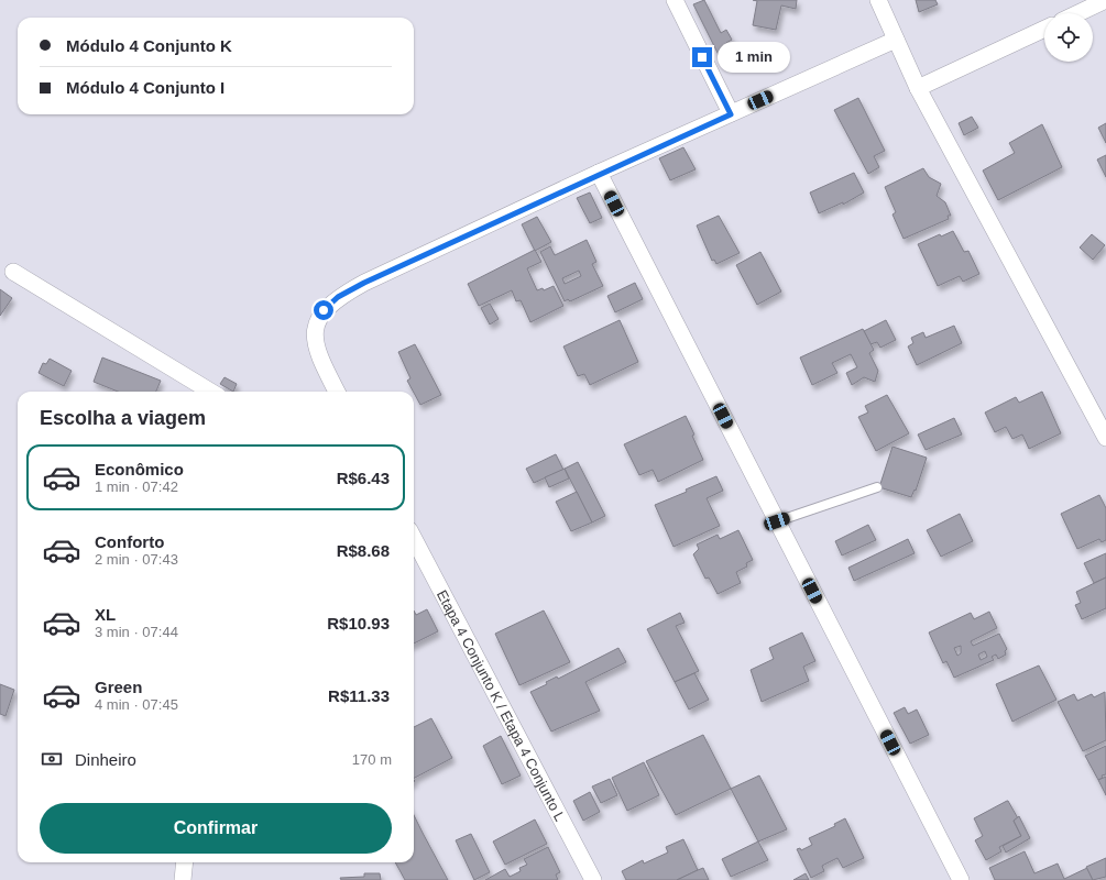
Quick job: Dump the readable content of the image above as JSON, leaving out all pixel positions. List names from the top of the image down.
{
  "streets": {
    "street": ["Etapa 4 Conjunto K / Etapa 4 Conjunto L"]
  },
  "page": {
    "banner": ["Módulo 4 Conjunto K", "Módulo 4 Conjunto I"],
    "bubble": "1 min",
    "heading": "Escolha a viagem",
    "list": [
      {
        "name": "Econômico",
        "note": "1 min · 07:42",
        "value": "R$6.43"
      },
      {
        "name": "Conforto",
        "note": "2 min · 07:43",
        "value": "R$8.68"
      },
      {
        "name": "XL",
        "note": "3 min · 07:44",
        "value": "R$10.93"
      },
      {
        "name": "Green",
        "note": "4 min · 07:45",
        "value": "R$11.33"
      }
    ],
    "pay": ["Dinheiro", "170 m"],
    "buttons": "Confirmar"
  }
}
